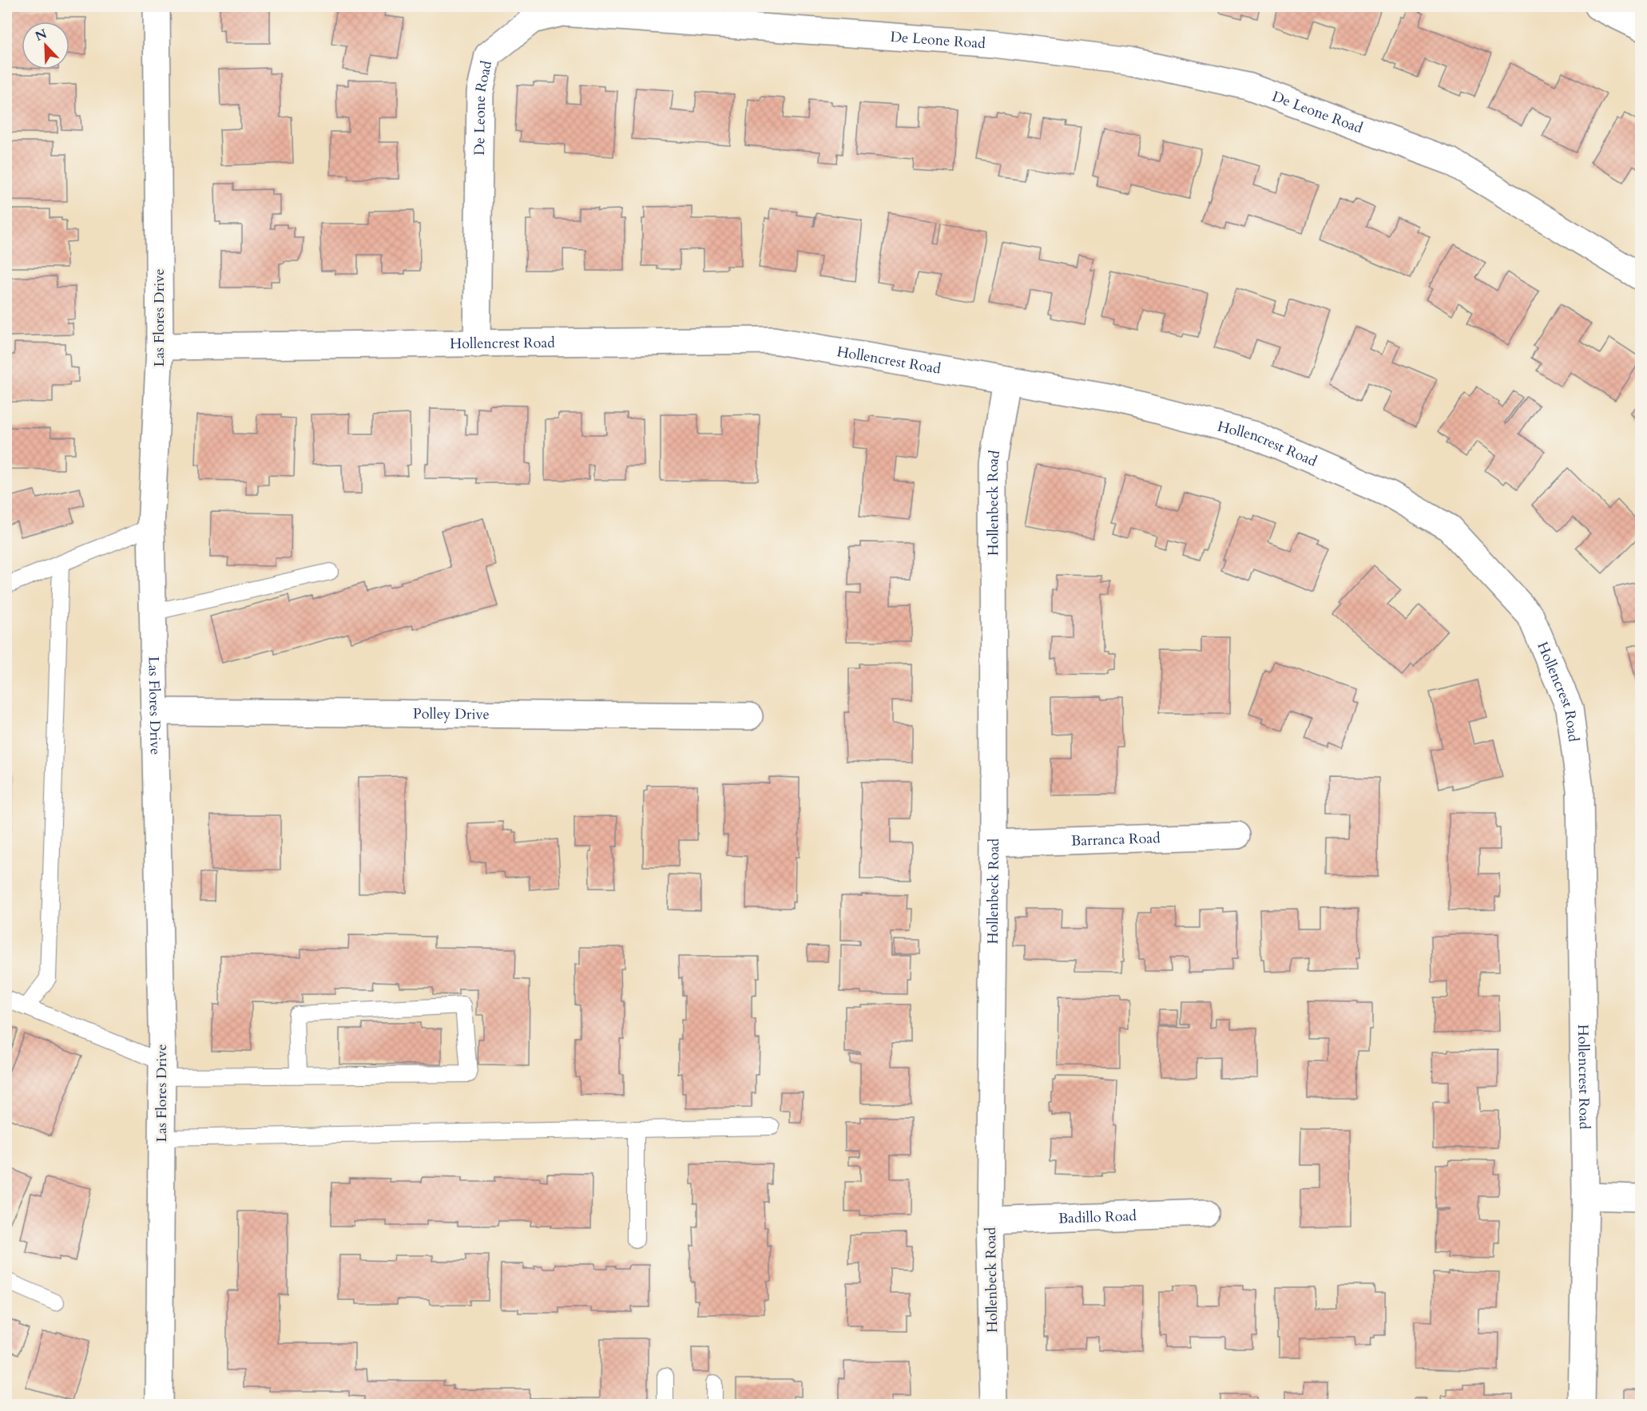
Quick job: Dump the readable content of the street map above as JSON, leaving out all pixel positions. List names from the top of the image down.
{
  "streets": {
    "street": [
      "De Leone Road",
      "Las Flores Drive",
      "Hollencrest Road",
      "Hollenbeck Road",
      "Polley Drive",
      "Barranca Road",
      "Badillo Road"
    ]
  },
  "crossings": [
    ["De Leone Road", "Hollencrest Road"],
    ["Las Flores Drive", "Hollencrest Road"],
    ["Las Flores Drive", "Polley Drive"],
    ["Hollencrest Road", "Hollenbeck Road"],
    ["Hollenbeck Road", "Barranca Road"],
    ["Hollenbeck Road", "Badillo Road"]
  ],
  "north": "top left"
}
